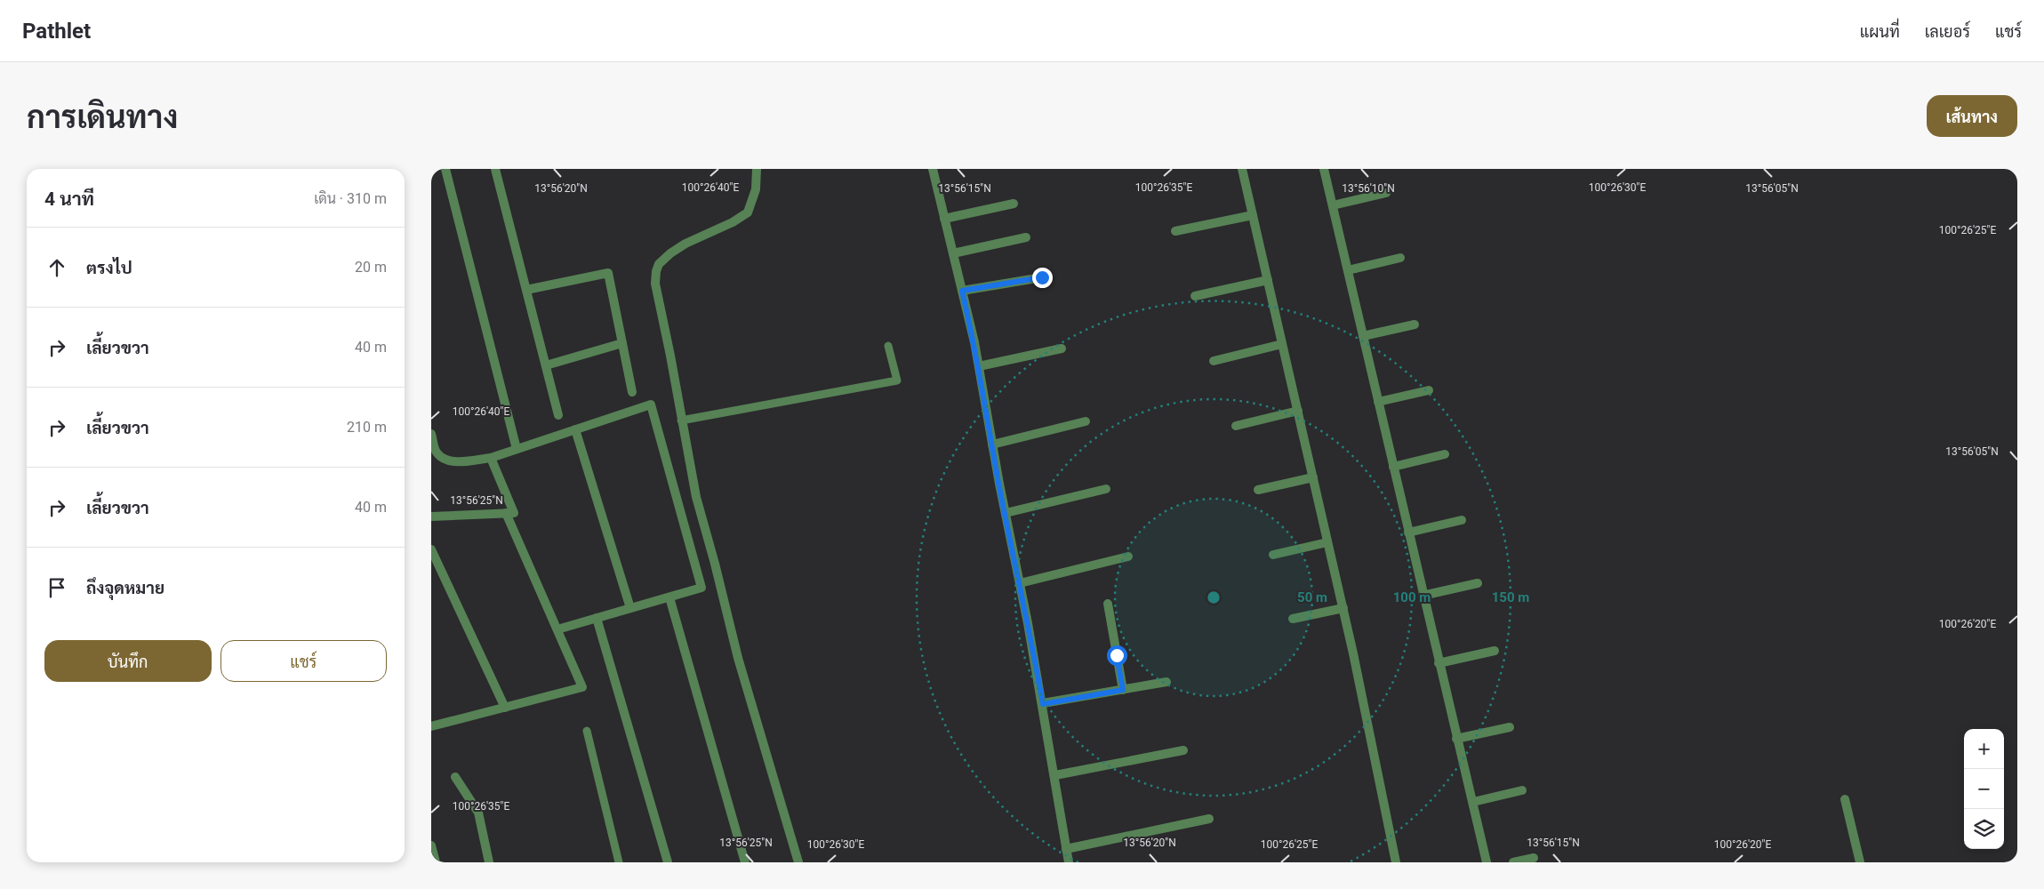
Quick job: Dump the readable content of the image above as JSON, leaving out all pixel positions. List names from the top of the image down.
{
  "page": {
    "header": "Pathlet",
    "nav": ["แผนที่", "เลเยอร์", "แชร์"],
    "title": "การเดินทาง",
    "buttons": [
      "เส้นทาง",
      ["บันทึก", "แชร์"]
    ],
    "heading": ["4 นาที", "เดิน · 310 m"],
    "list": [
      ["ตรงไป", "20 m"],
      ["เลี้ยวขวา", "40 m"],
      ["เลี้ยวขวา", "210 m"],
      ["เลี้ยวขวา", "40 m"],
      "ถึงจุดหมาย"
    ],
    "map_buttons": ["+", "−"]
  },
  "coordinates": [
    "100°26'40\"E",
    "100°26'35\"E",
    "100°26'30\"E",
    "13°56'05\"N",
    "13°56'20\"N",
    "13°56'15\"N",
    "13°56'10\"N",
    "100°26'25\"E",
    "13°56'25\"N",
    "100°26'20\"E"
  ],
  "rings": ["50 m", "100 m", "150 m"]
}
